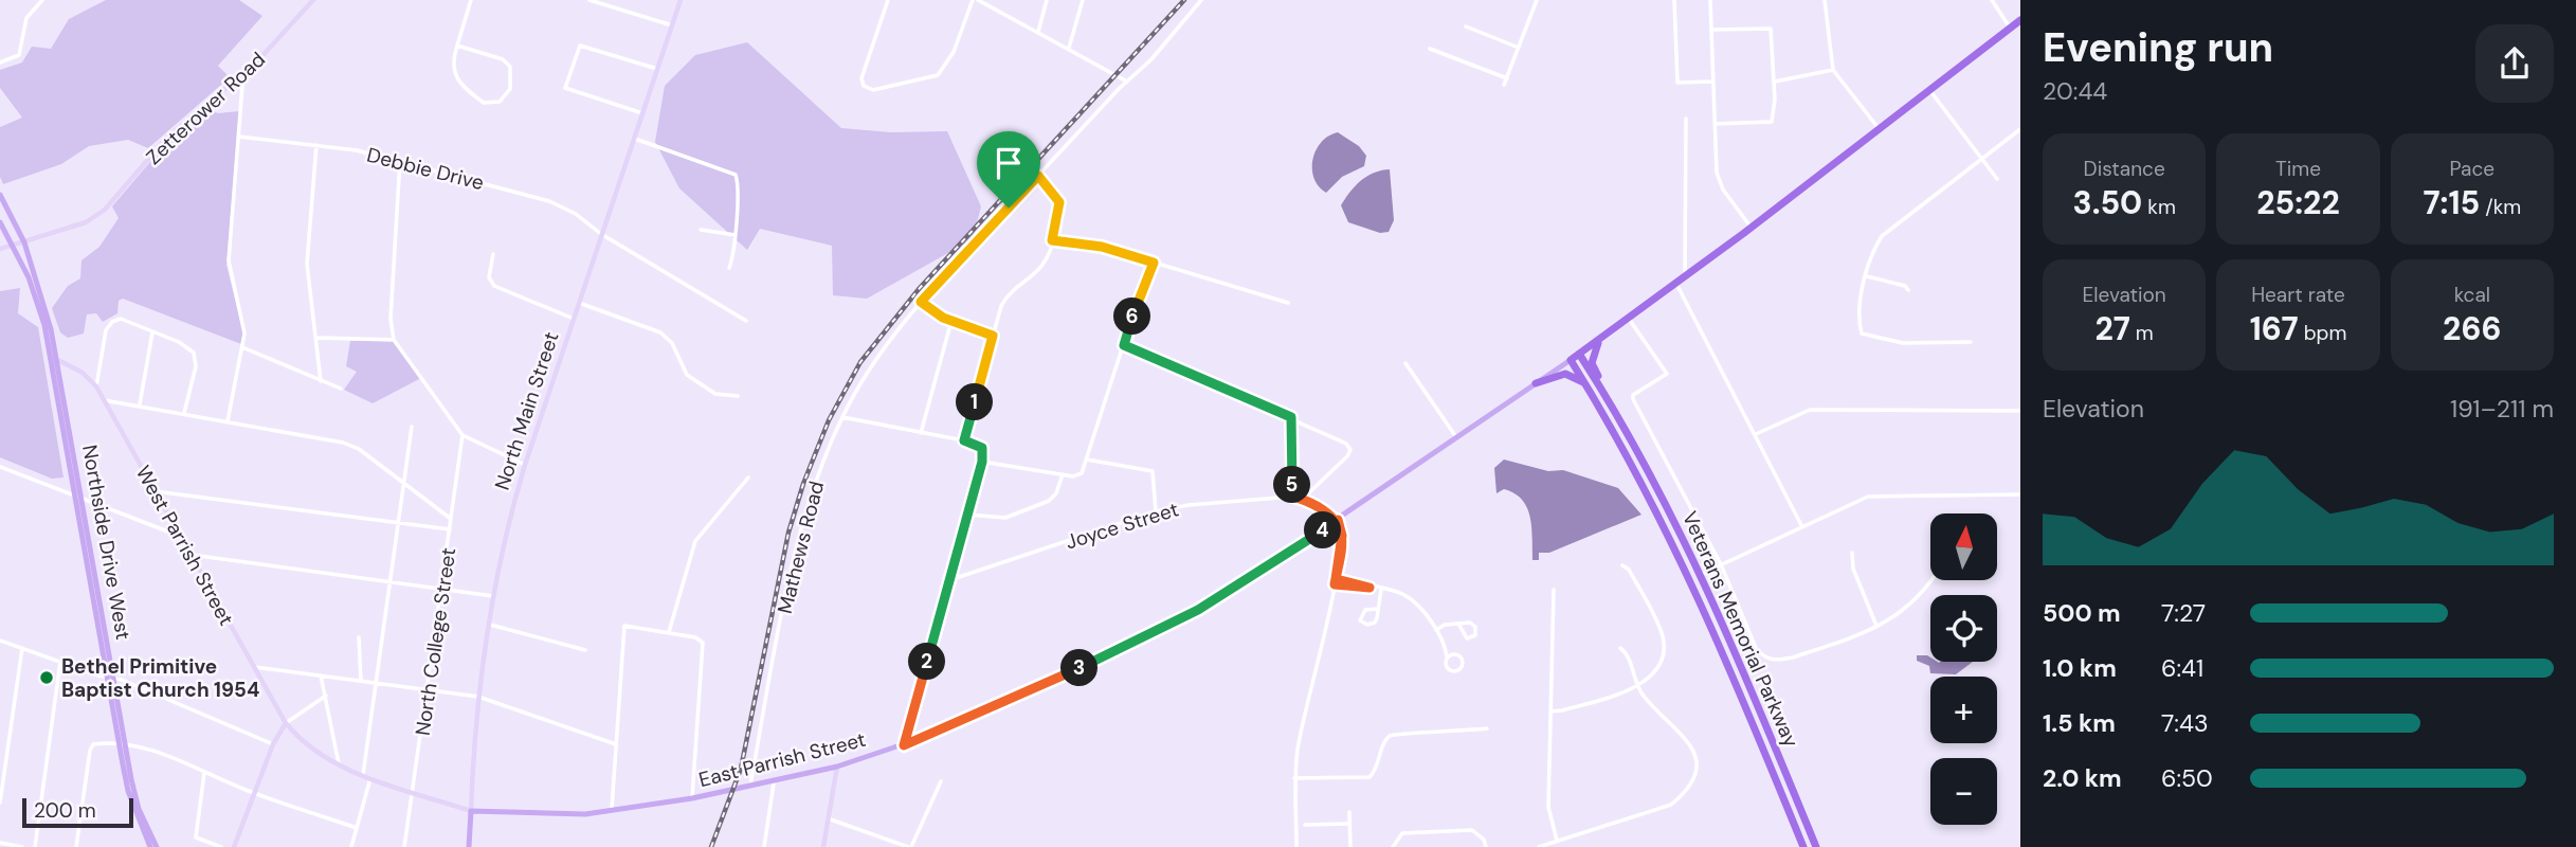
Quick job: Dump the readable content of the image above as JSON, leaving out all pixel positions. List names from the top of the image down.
{
  "streets": {
    "highway": ["Veterans Memorial Parkway"],
    "main road": ["North Main Street", "Northside Drive West", "East Parrish Street"],
    "street": [
      "Zetterower Road",
      "Debbie Drive",
      "Joyce Street",
      "West Parrish Street",
      "Mathews Road",
      "North College Street"
    ]
  },
  "crossings": [
    ["Zetterower Road", "Northside Drive West"],
    ["Debbie Drive", "North Main Street"],
    ["North Main Street", "West Parrish Street"],
    ["North Main Street", "East Parrish Street"],
    ["Joyce Street", "East Parrish Street"],
    ["Northside Drive West", "West Parrish Street"],
    ["West Parrish Street", "North College Street"],
    ["West Parrish Street", "East Parrish Street"],
    ["Mathews Road", "East Parrish Street"],
    ["Veterans Memorial Parkway", "East Parrish Street"]
  ],
  "places": ["Bethel Primitive Baptist Church 1954"],
  "scale_bar": "200 m",
  "north": "top",
  "page": {
    "heading": ["Evening run", "20:44"],
    "stats": [
      ["Distance", "3.50 km"],
      ["Time", "25:22"],
      ["Pace", "7:15 /km"],
      ["Elevation", "27 m"],
      ["Heart rate", "167 bpm"],
      ["kcal", "266"]
    ],
    "pins": [
      "6",
      "1",
      "5",
      "4",
      "2",
      "3"
    ],
    "chart": ["Elevation", "191–211 m"],
    "map_buttons": ["+", "−"],
    "list": [
      {
        "name": "500 m",
        "note": "7:27"
      },
      {
        "name": "1.0 km",
        "note": "6:41"
      },
      {
        "name": "1.5 km",
        "note": "7:43"
      },
      {
        "name": "2.0 km",
        "note": "6:50"
      }
    ],
    "scale": "200 m"
  }
}
